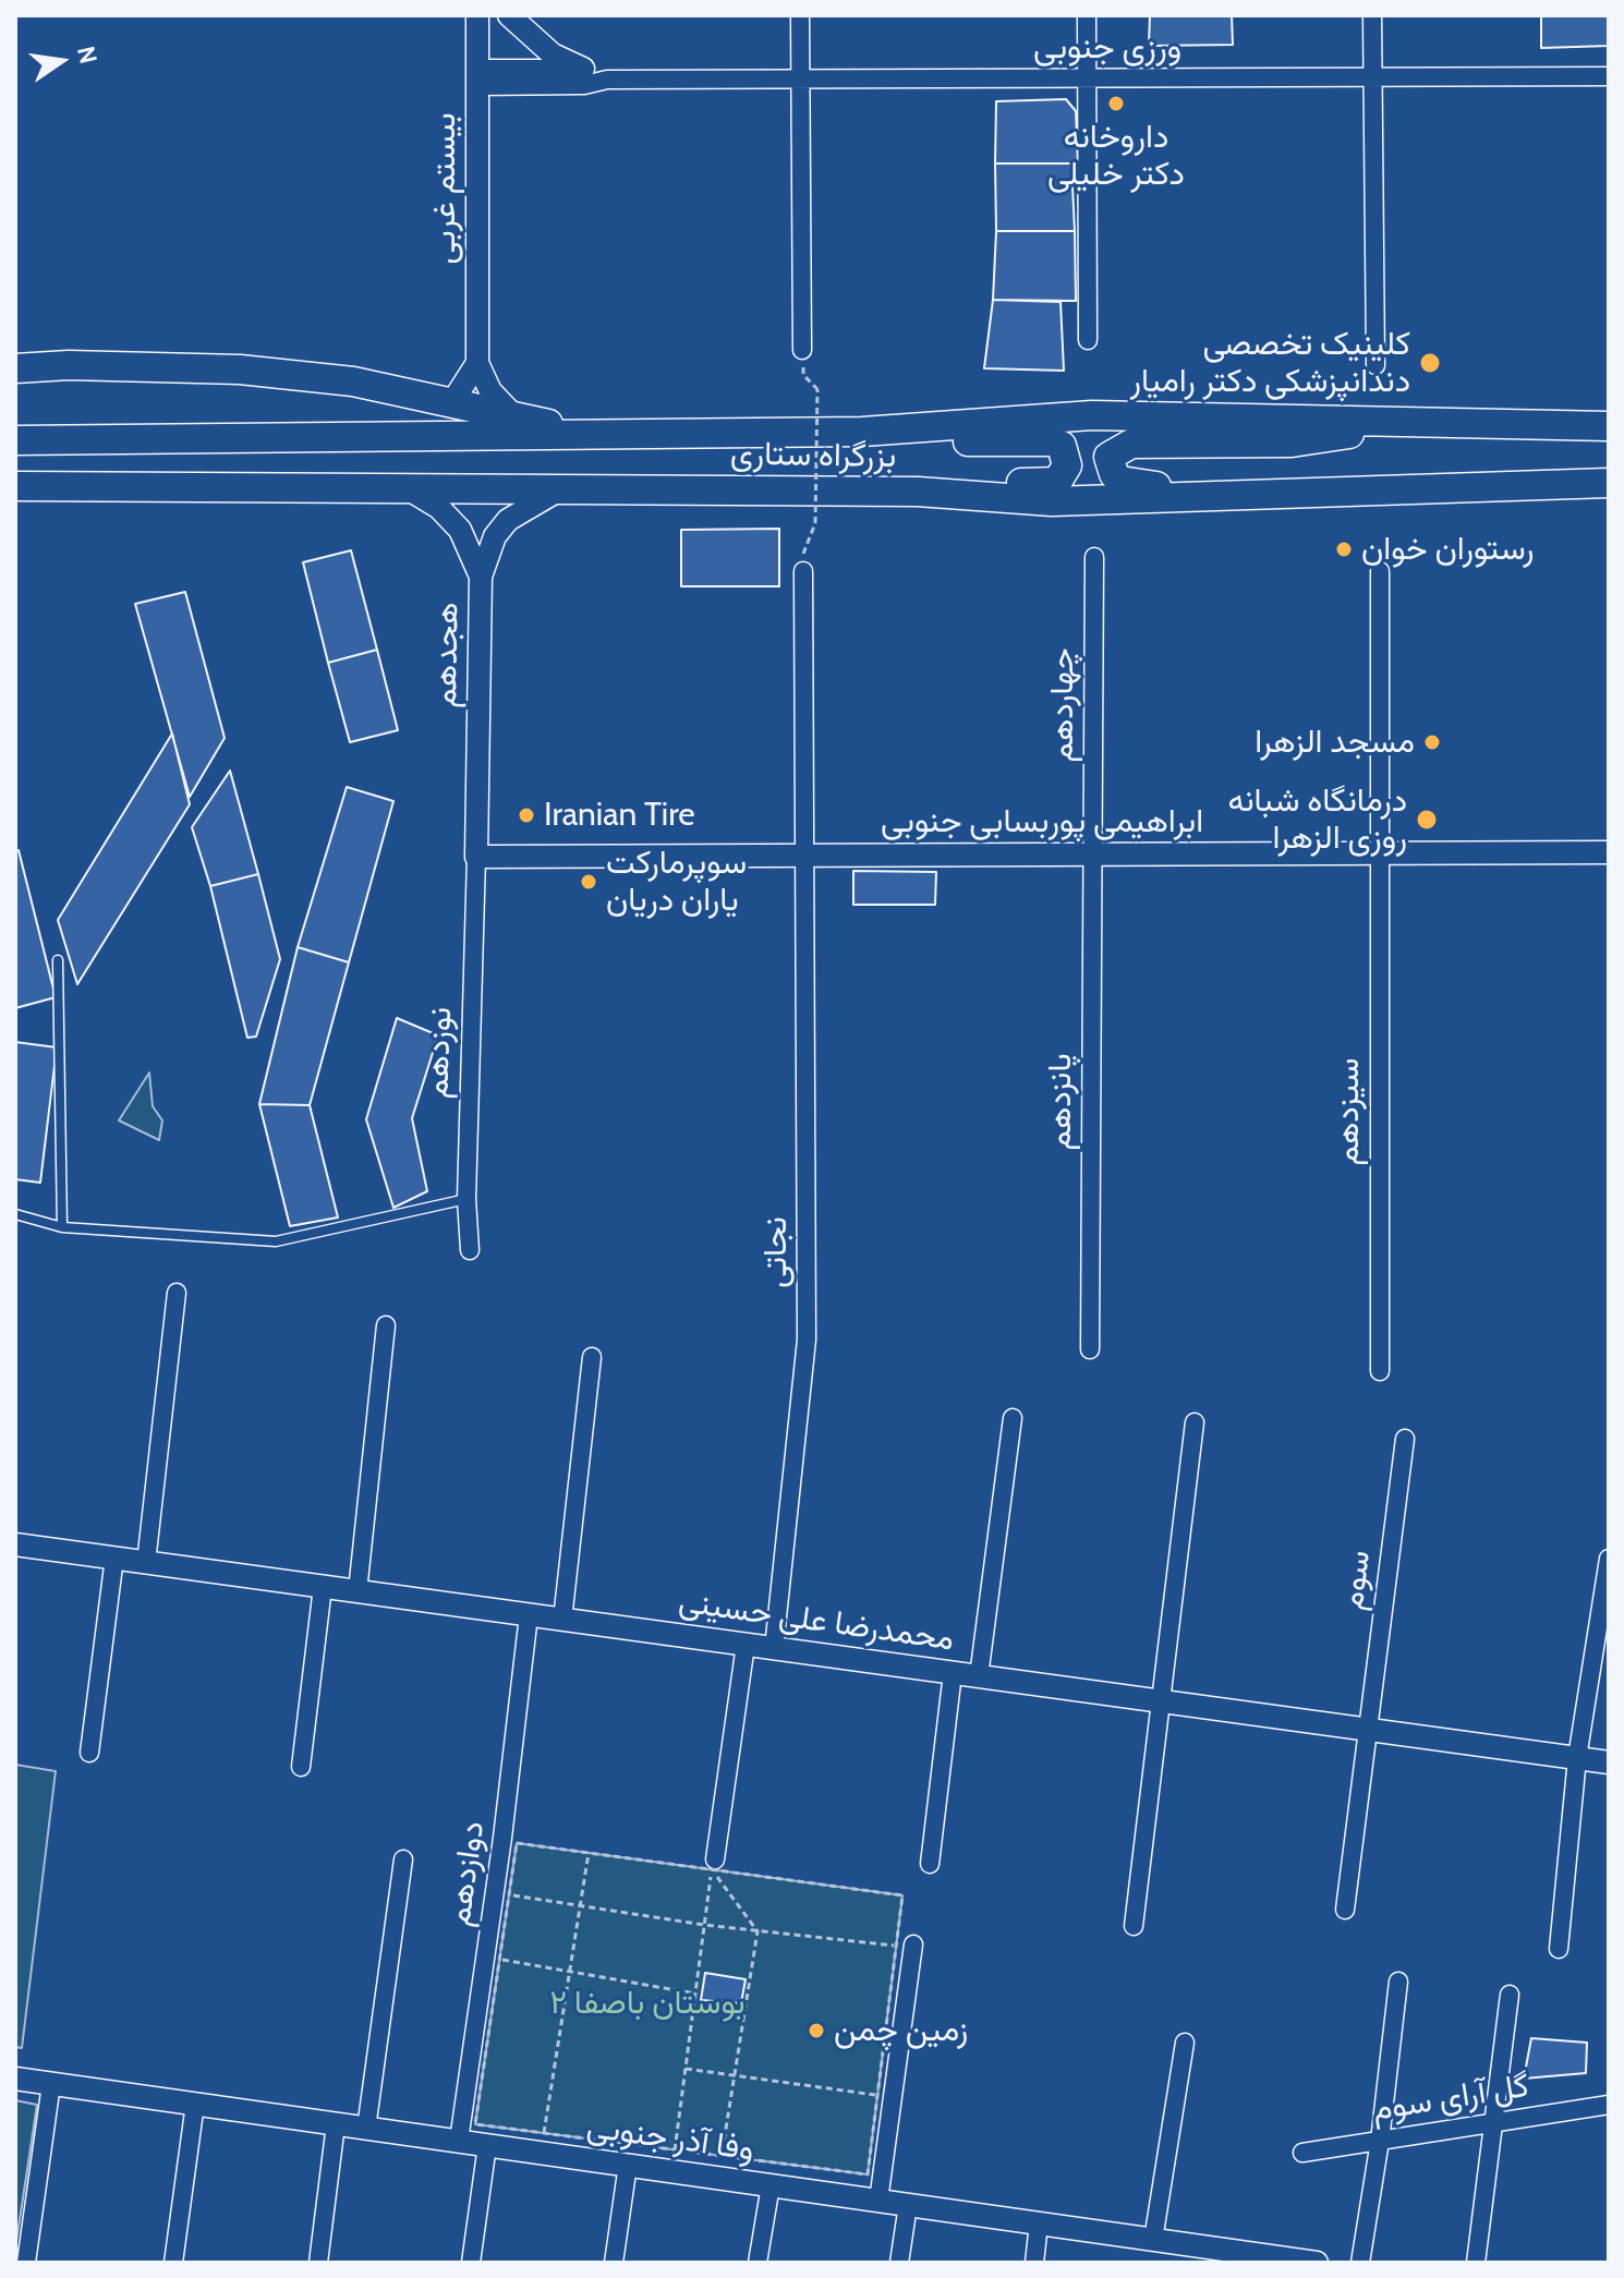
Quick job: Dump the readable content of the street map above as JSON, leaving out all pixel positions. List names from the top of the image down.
{
  "streets": {
    "highway": ["بزرگراه ستاری"],
    "street": [
      "ورزی جنوبی",
      "بیستم غربی",
      "هجدهم",
      "چهاردهم",
      "ابراهیمی پوربسابی جنوبی",
      "نوزدهم",
      "پانزدهم",
      "سیزدهم",
      "نجاتی",
      "سوم",
      "محمدرضا علی حسینی",
      "دوازدهم",
      "گل آرای سوم",
      "وفا آذر جنوبی"
    ]
  },
  "crossings": [
    ["ورزی جنوبی", "بیستم غربی"],
    ["بزرگراه ستاری", "هجدهم"],
    ["هجدهم", "ابراهیمی پوربسابی جنوبی"],
    ["هجدهم", "نوزدهم"],
    ["چهاردهم", "ابراهیمی پوربسابی جنوبی"],
    ["چهاردهم", "پانزدهم"],
    ["ابراهیمی پوربسابی جنوبی", "نوزدهم"],
    ["ابراهیمی پوربسابی جنوبی", "پانزدهم"],
    ["ابراهیمی پوربسابی جنوبی", "سیزدهم"],
    ["ابراهیمی پوربسابی جنوبی", "نجاتی"],
    ["نجاتی", "محمدرضا علی حسینی"],
    ["سوم", "محمدرضا علی حسینی"],
    ["محمدرضا علی حسینی", "دوازدهم"],
    ["دوازدهم", "وفا آذر جنوبی"]
  ],
  "parks": ["بوستان باصفا ۲"],
  "places": [
    "داروخانه دکتر خلیلی",
    "کلینیک تخصصی دندانپزشکی دکتر رامیار",
    "رستوران خوان",
    "مسجد الزهرا",
    "Iranian Tire",
    "درمانگاه شبانه روزی الزهرا",
    "سوپرمارکت یاران دریان",
    "زمین چمن"
  ],
  "north": "right"
}
